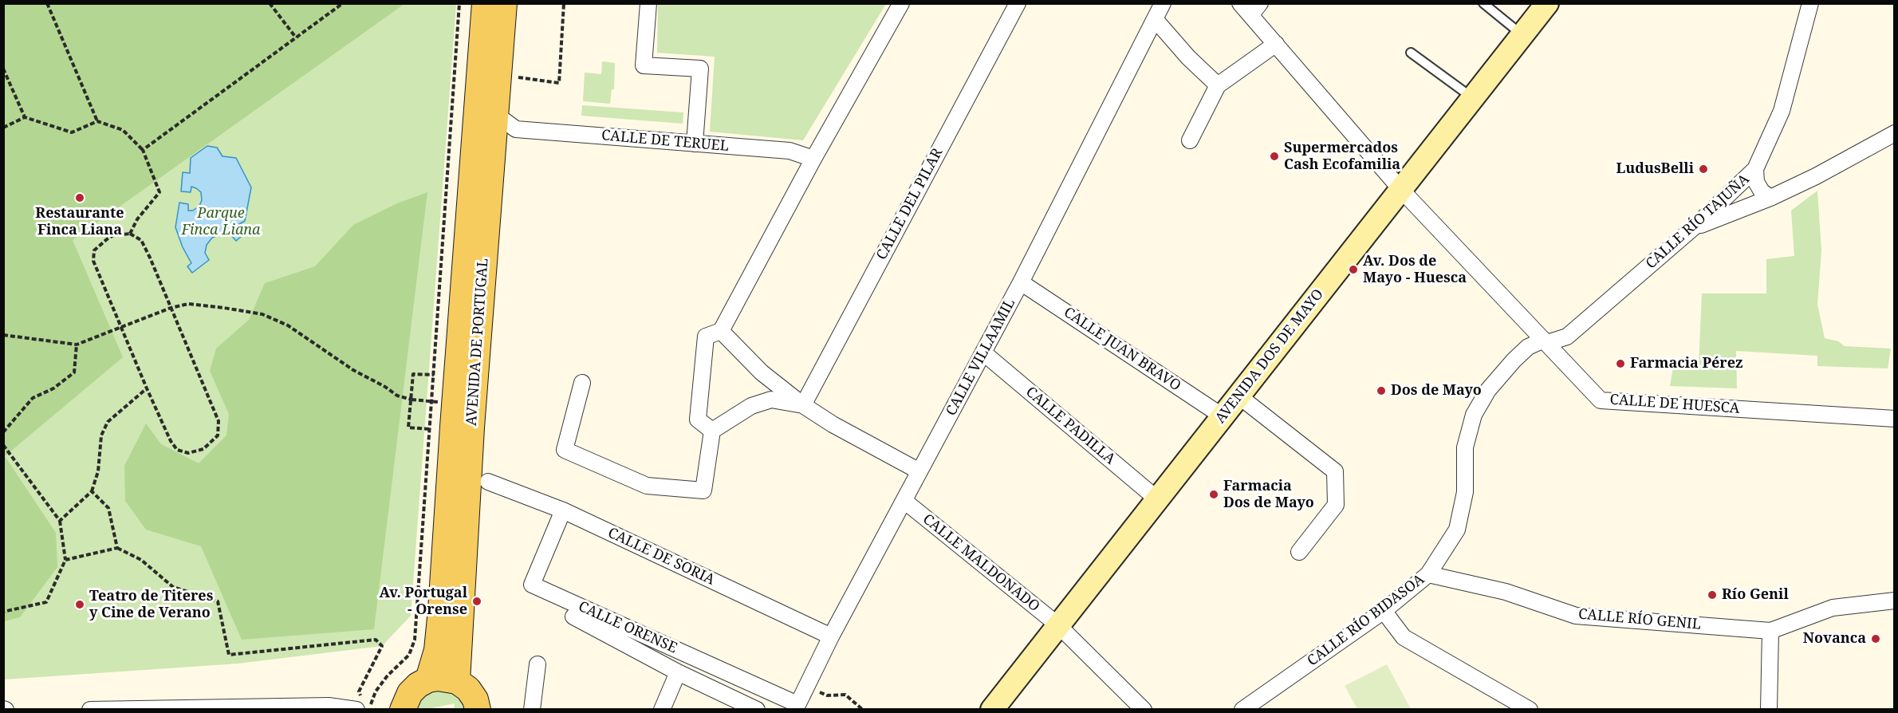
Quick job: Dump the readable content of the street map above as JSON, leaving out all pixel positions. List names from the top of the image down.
{
  "streets": {
    "main road": ["AVENIDA DE PORTUGAL"],
    "street": [
      "CALLE DE TERUEL",
      "CALLE DEL PILAR",
      "CALLE RÍO TAJUÑA",
      "CALLE JUAN BRAVO",
      "AVENIDA DOS DE MAYO",
      "CALLE VILLAAMIL",
      "CALLE DE HUESCA",
      "CALLE PADILLA",
      "CALLE DE SORIA",
      "CALLE MALDONADO",
      "CALLE RÍO GENIL",
      "CALLE RÍO BIDASOA",
      "CALLE ORENSE"
    ]
  },
  "crossings": [
    ["CALLE RÍO TAJUÑA", "CALLE DE HUESCA"],
    ["CALLE RÍO TAJUÑA", "CALLE RÍO BIDASOA"],
    ["AVENIDA DE PORTUGAL", "CALLE DE SORIA"],
    ["CALLE JUAN BRAVO", "AVENIDA DOS DE MAYO"],
    ["CALLE JUAN BRAVO", "CALLE VILLAAMIL"],
    ["AVENIDA DOS DE MAYO", "CALLE DE HUESCA"],
    ["AVENIDA DOS DE MAYO", "CALLE PADILLA"],
    ["AVENIDA DOS DE MAYO", "CALLE MALDONADO"],
    ["CALLE VILLAAMIL", "CALLE PADILLA"],
    ["CALLE VILLAAMIL", "CALLE DE SORIA"],
    ["CALLE VILLAAMIL", "CALLE MALDONADO"],
    ["CALLE VILLAAMIL", "CALLE ORENSE"],
    ["CALLE DE HUESCA", "CALLE RÍO BIDASOA"],
    ["CALLE DE SORIA", "CALLE ORENSE"],
    ["CALLE RÍO GENIL", "CALLE RÍO BIDASOA"]
  ],
  "parks": ["Parque Finca Liana"],
  "places": [
    "Supermercados Cash Ecofamilia",
    "LudusBelli",
    "Restaurante Finca Liana",
    "Av. Dos de Mayo - Huesca",
    "Farmacia Pérez",
    "Dos de Mayo",
    "Farmacia Dos de Mayo",
    "Río Genil",
    "Av. Portugal - Orense",
    "Teatro de Titeres y Cine de Verano",
    "Novanca"
  ]
}
